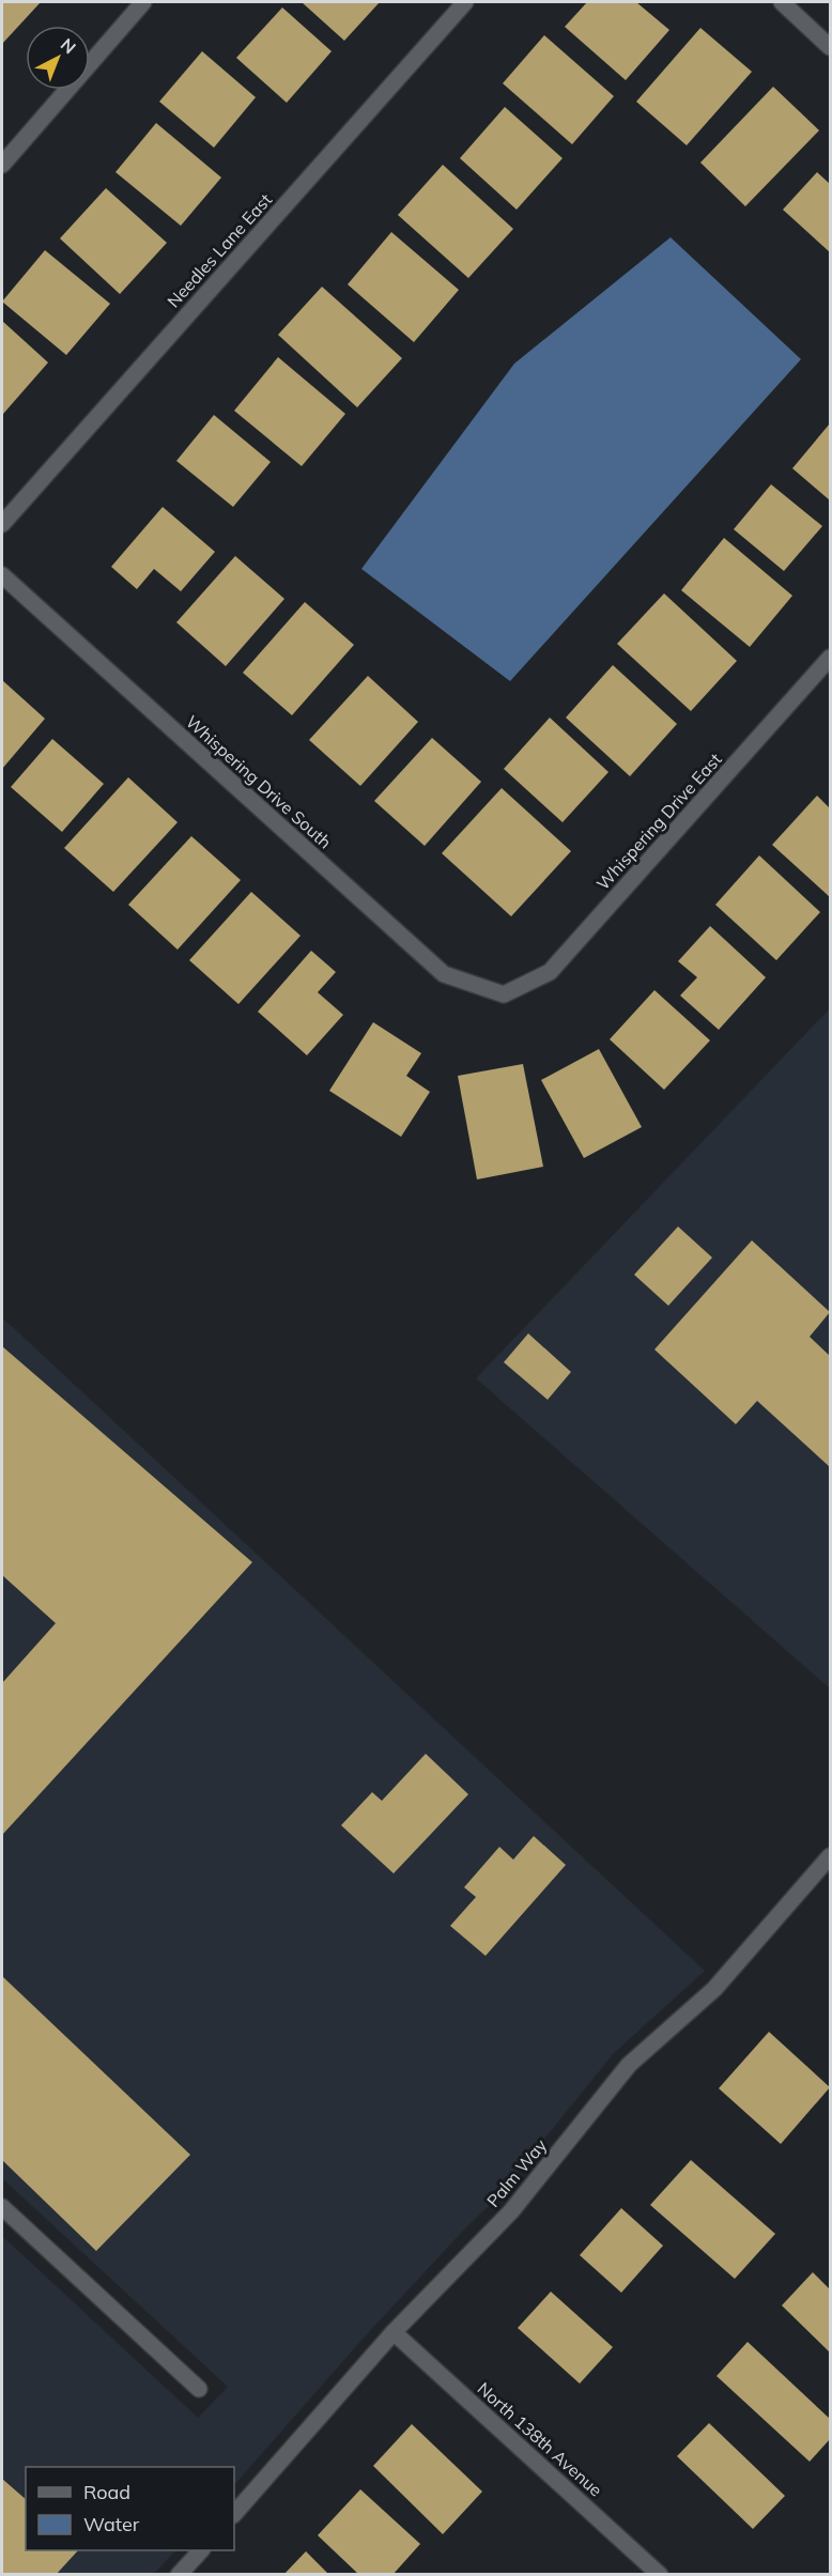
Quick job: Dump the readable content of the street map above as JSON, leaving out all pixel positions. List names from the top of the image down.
{
  "streets": {
    "street": [
      "Needles Lane East",
      "Whispering Drive South",
      "Whispering Drive East",
      "Palm Way",
      "North 138th Avenue"
    ]
  },
  "crossings": [
    ["Whispering Drive South", "Whispering Drive East"],
    ["Palm Way", "North 138th Avenue"]
  ],
  "legend": ["Road", "Water"],
  "north": "top right"
}
